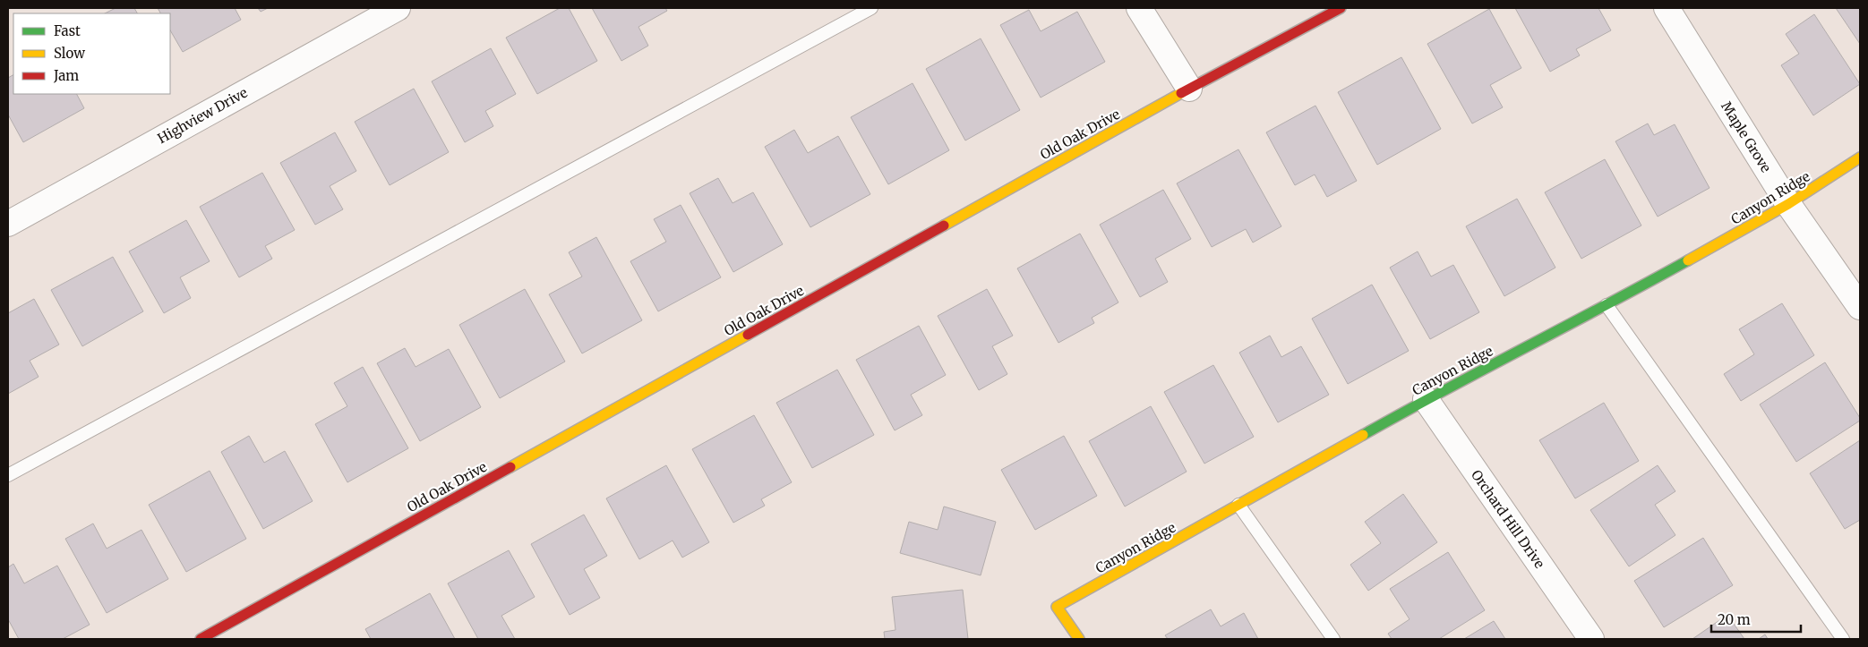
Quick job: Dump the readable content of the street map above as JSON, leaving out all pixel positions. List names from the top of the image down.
{
  "streets": {
    "street": [
      "Highview Drive",
      "Old Oak Drive",
      "Maple Grove",
      "Canyon Ridge",
      "Orchard Hill Drive"
    ]
  },
  "crossings": [
    ["Maple Grove", "Canyon Ridge"],
    ["Canyon Ridge", "Orchard Hill Drive"]
  ],
  "legend": ["Fast", "Slow", "Jam"],
  "scale_bar": "20 m"
}
